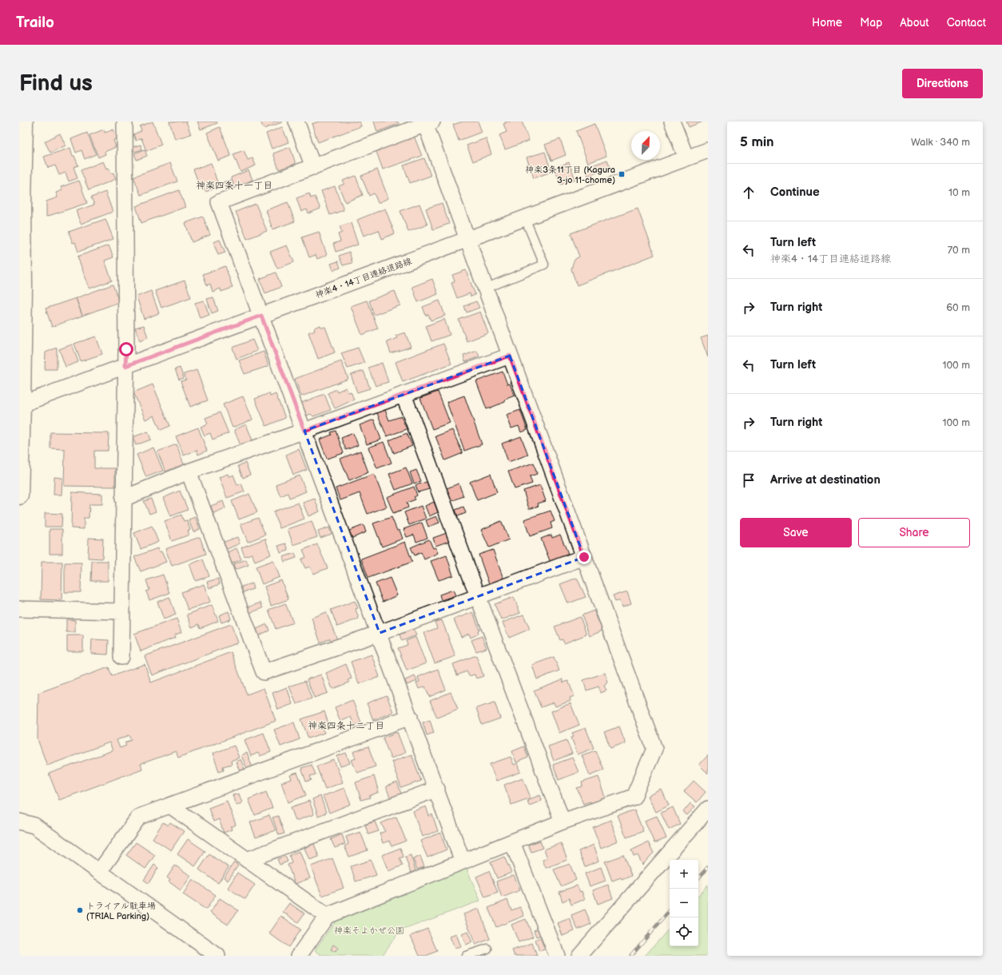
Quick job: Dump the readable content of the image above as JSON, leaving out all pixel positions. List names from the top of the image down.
{
  "streets": {
    "street": ["神楽4・14丁目連絡道路線"]
  },
  "districts": ["神楽四条十一丁目", "神楽四条十二丁目"],
  "parks": ["神楽そよかぜ公園"],
  "places": {
    "transit": ["神楽3条11丁目 (Kagura 3-jo 11-chome)"],
    "other": ["トライアル駐車場 (TRIAL Parking)"]
  },
  "north": "top right",
  "page": {
    "header": "Trailo",
    "nav": [
      "Home",
      "Map",
      "About",
      "Contact"
    ],
    "buttons": [
      "Directions",
      ["Save", "Share"]
    ],
    "title": "Find us",
    "heading": ["5 min", "Walk · 340 m"],
    "list": [
      ["Continue", "10 m"],
      ["Turn left", "神楽4・14丁目連絡道路線", "70 m"],
      ["Turn right", "60 m"],
      ["Turn left", "100 m"],
      ["Turn right", "100 m"],
      "Arrive at destination"
    ],
    "map_buttons": ["+", "−"]
  }
}
